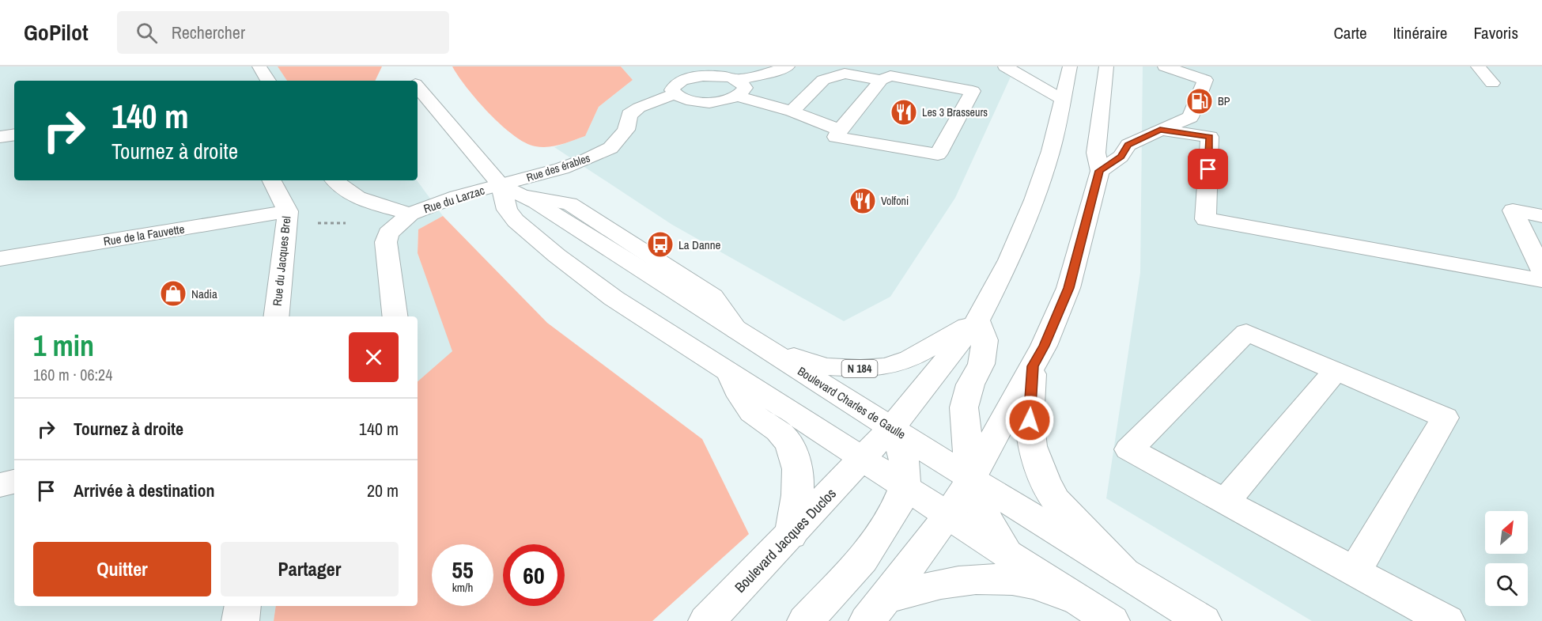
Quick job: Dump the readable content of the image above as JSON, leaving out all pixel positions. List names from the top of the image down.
{
  "streets": {
    "main road": [
      "Rue des érables",
      "Rue du Larzac",
      "Rue de la Fauvette",
      "Rue du Jacques Brel",
      "N 184",
      "Boulevard Charles de Gaulle",
      "Boulevard Jacques Duclos"
    ]
  },
  "crossings": [
    ["Rue des érables", "Rue du Larzac"],
    ["Rue des érables", "Boulevard Charles de Gaulle"],
    ["Rue du Larzac", "Boulevard Charles de Gaulle"],
    ["Rue de la Fauvette", "Rue du Jacques Brel"],
    ["N 184", "Boulevard Charles de Gaulle"],
    ["N 184", "Boulevard Jacques Duclos"],
    ["Boulevard Charles de Gaulle", "Boulevard Jacques Duclos"]
  ],
  "places": {
    "fuel station": ["BP"],
    "restaurant": ["Les 3 Brasseurs", "Volfoni"],
    "bus stop": ["La Danne"],
    "shop": ["Nadia"]
  },
  "north": "top right",
  "page": {
    "header": "GoPilot",
    "search": "Rechercher",
    "nav": ["Carte", "Itinéraire", "Favoris"],
    "turn": ["140 m", "Tournez à droite"],
    "heading": ["1 min", "160 m · 06:24"],
    "list": [
      {
        "name": "Tournez à droite",
        "value": "140 m"
      },
      {
        "name": "Arrivée à destination",
        "value": "20 m"
      }
    ],
    "buttons": ["Quitter", "Partager"],
    "speed": "55 km/h",
    "limit": "60"
  }
}
